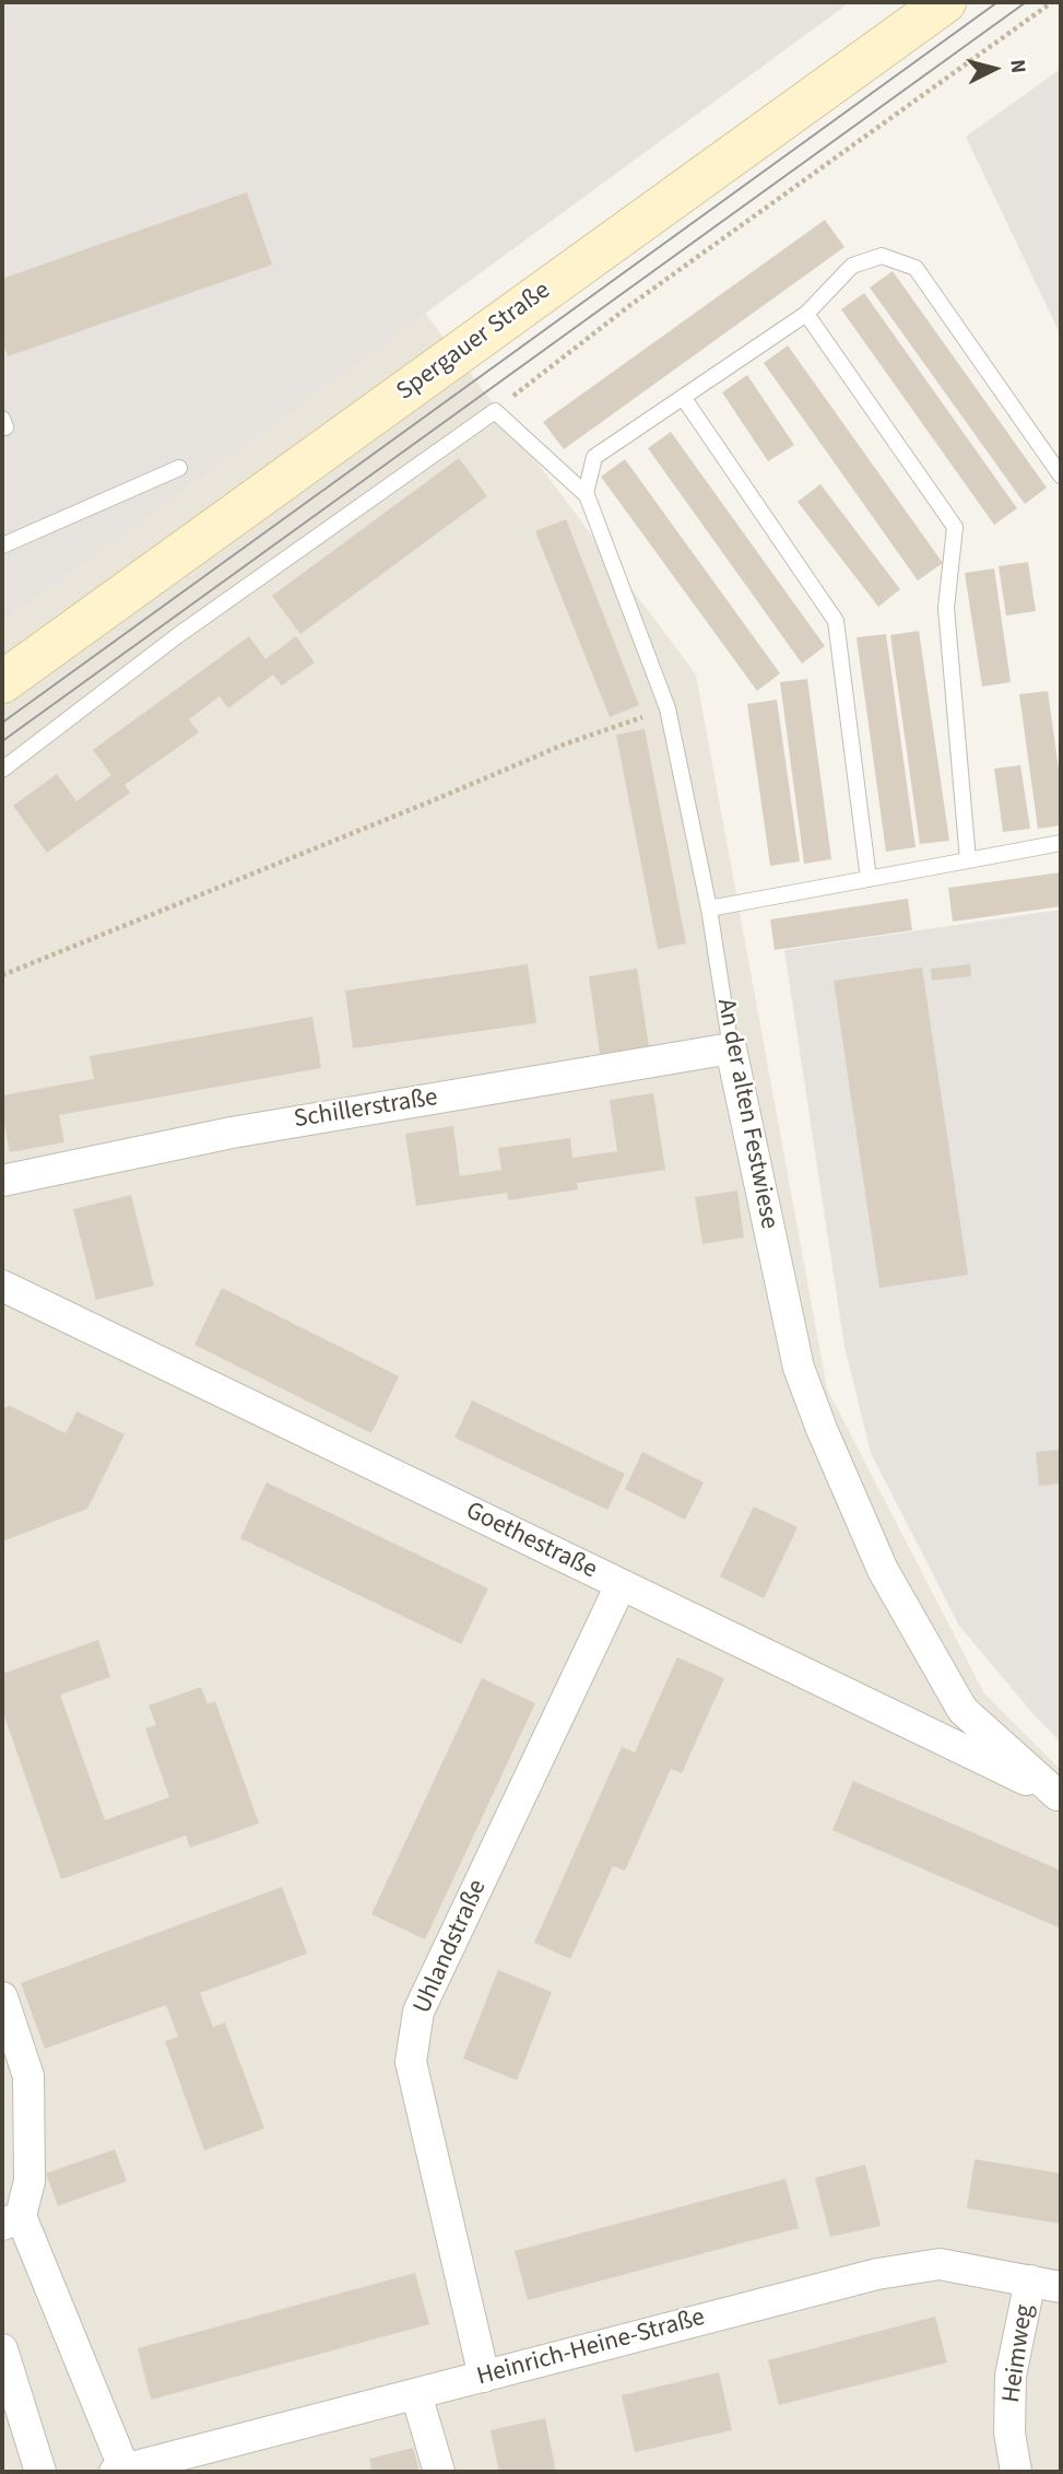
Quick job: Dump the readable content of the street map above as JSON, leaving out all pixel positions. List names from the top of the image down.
{
  "streets": {
    "main road": ["Spergauer Straße"],
    "street": [
      "Schillerstraße",
      "An der alten Festwiese",
      "Goethestraße",
      "Uhlandstraße",
      "Heinrich-Heine-Straße",
      "Heimweg"
    ]
  },
  "crossings": [
    ["Schillerstraße", "An der alten Festwiese"],
    ["An der alten Festwiese", "Goethestraße"],
    ["Goethestraße", "Uhlandstraße"],
    ["Uhlandstraße", "Heinrich-Heine-Straße"],
    ["Heinrich-Heine-Straße", "Heimweg"]
  ],
  "north": "right"
}
